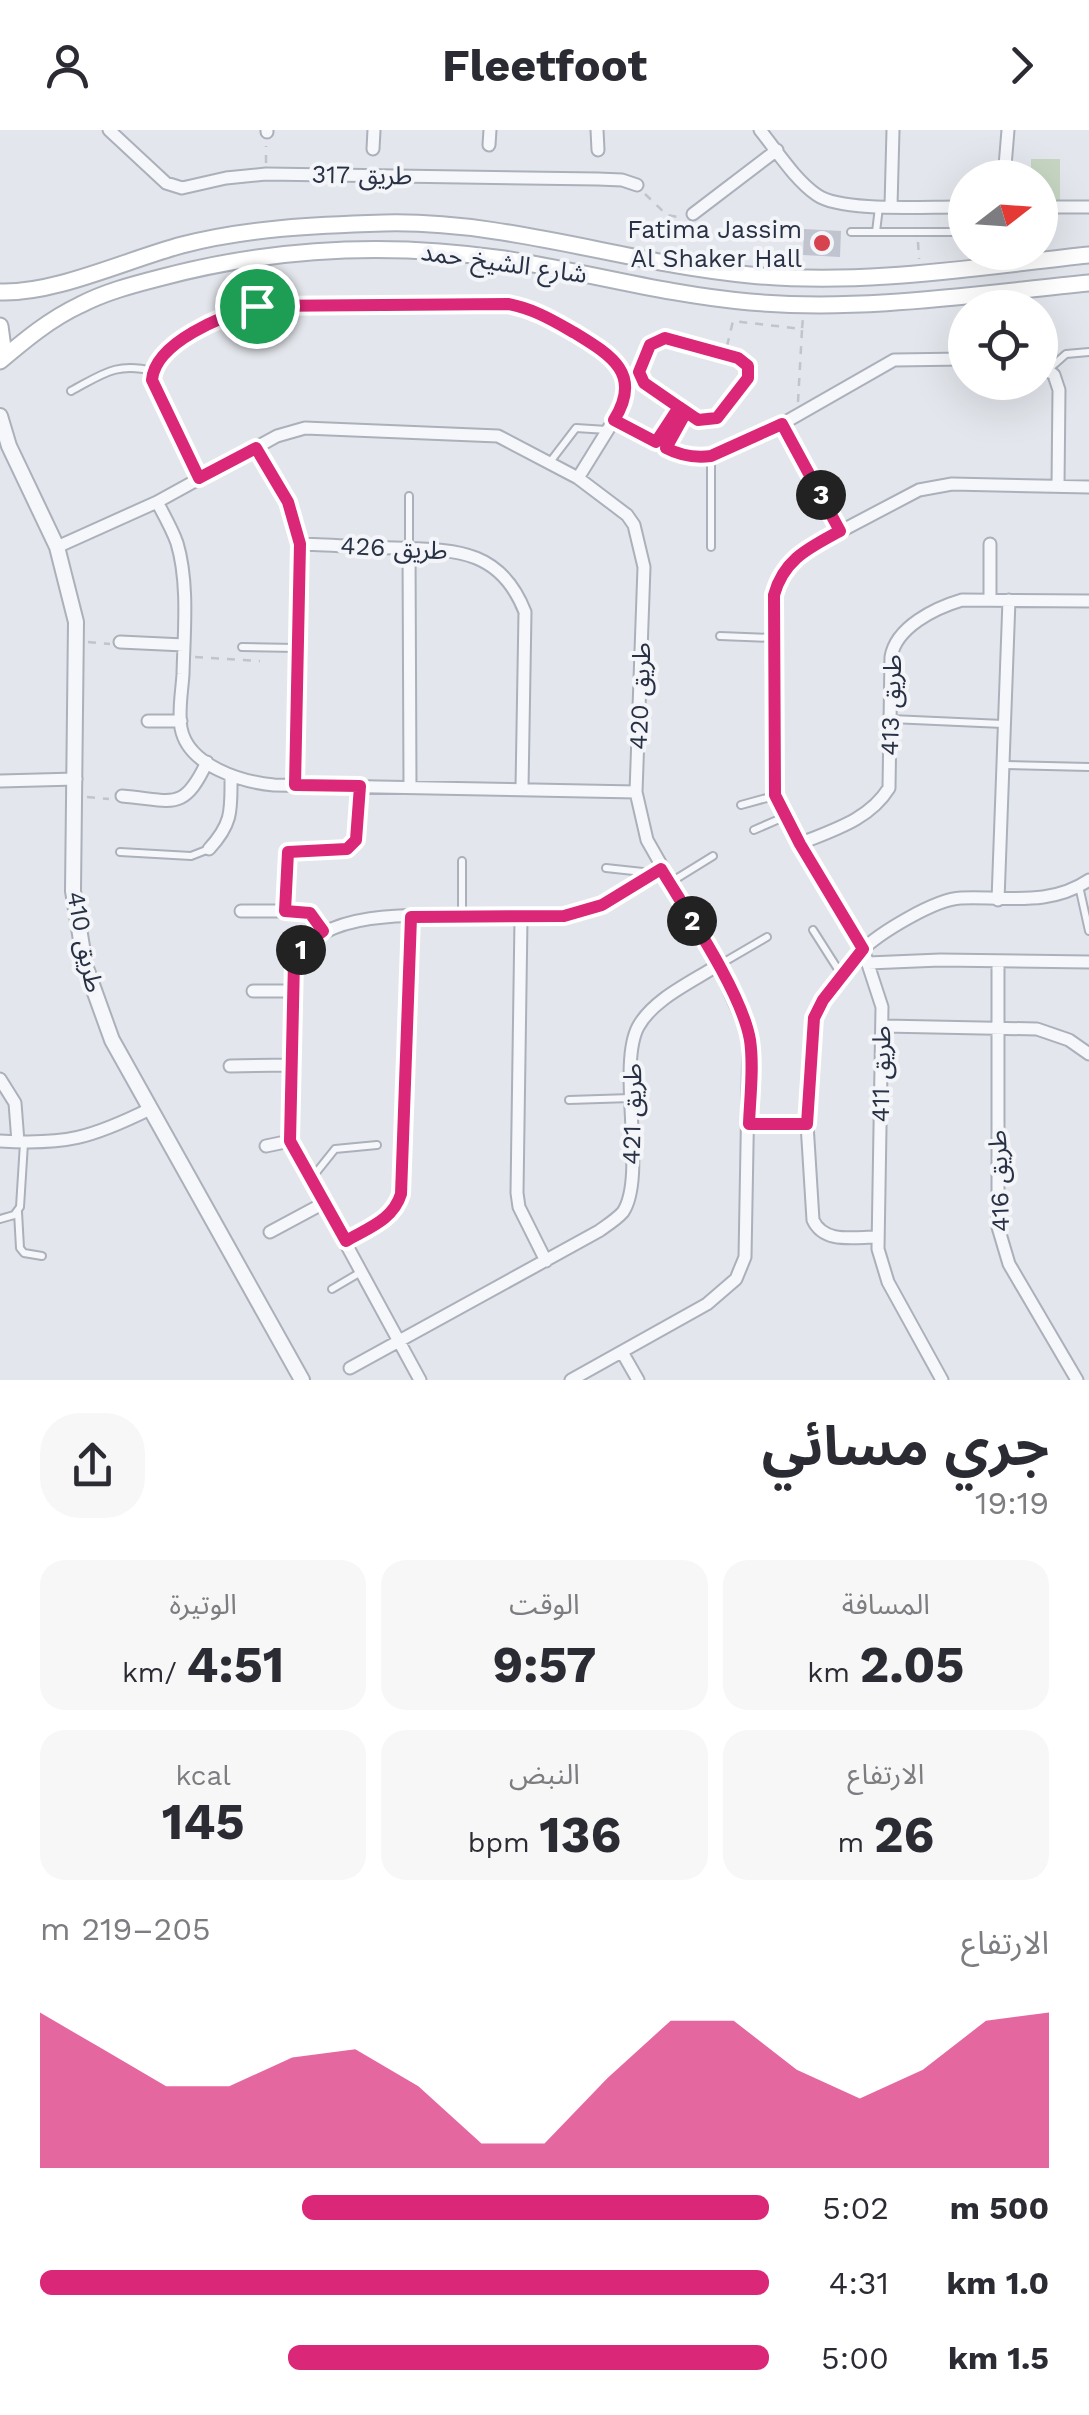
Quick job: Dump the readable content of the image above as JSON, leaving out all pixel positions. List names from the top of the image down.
{
  "streets": {
    "main road": ["شارع الشيخ حمد"],
    "street": [
      "طريق 317",
      "طريق 426",
      "طريق 420",
      "طريق 413",
      "طريق 410",
      "طريق 411",
      "طريق 421",
      "طريق 416"
    ]
  },
  "crossings": [
    ["طريق 420", "طريق 410"],
    ["طريق 420", "طريق 421"],
    ["طريق 413", "طريق 411"]
  ],
  "places": ["Fatima Jassim Al Shaker Hall"],
  "north": "right",
  "page": {
    "header": "Fleetfoot",
    "pins": ["3", "2", "1"],
    "heading": ["جري مسائي", "19:19"],
    "stats": [
      ["المسافة", "2.05 km"],
      ["الوقت", "9:57"],
      ["الوتيرة", "4:51 /km"],
      ["الارتفاع", "26 m"],
      ["النبض", "136 bpm"],
      ["kcal", "145"]
    ],
    "chart": ["الارتفاع", "205–219 m"],
    "list": [
      {
        "name": "500 m",
        "note": "5:02"
      },
      {
        "name": "1.0 km",
        "note": "4:31"
      },
      {
        "name": "1.5 km",
        "note": "5:00"
      }
    ]
  }
}
